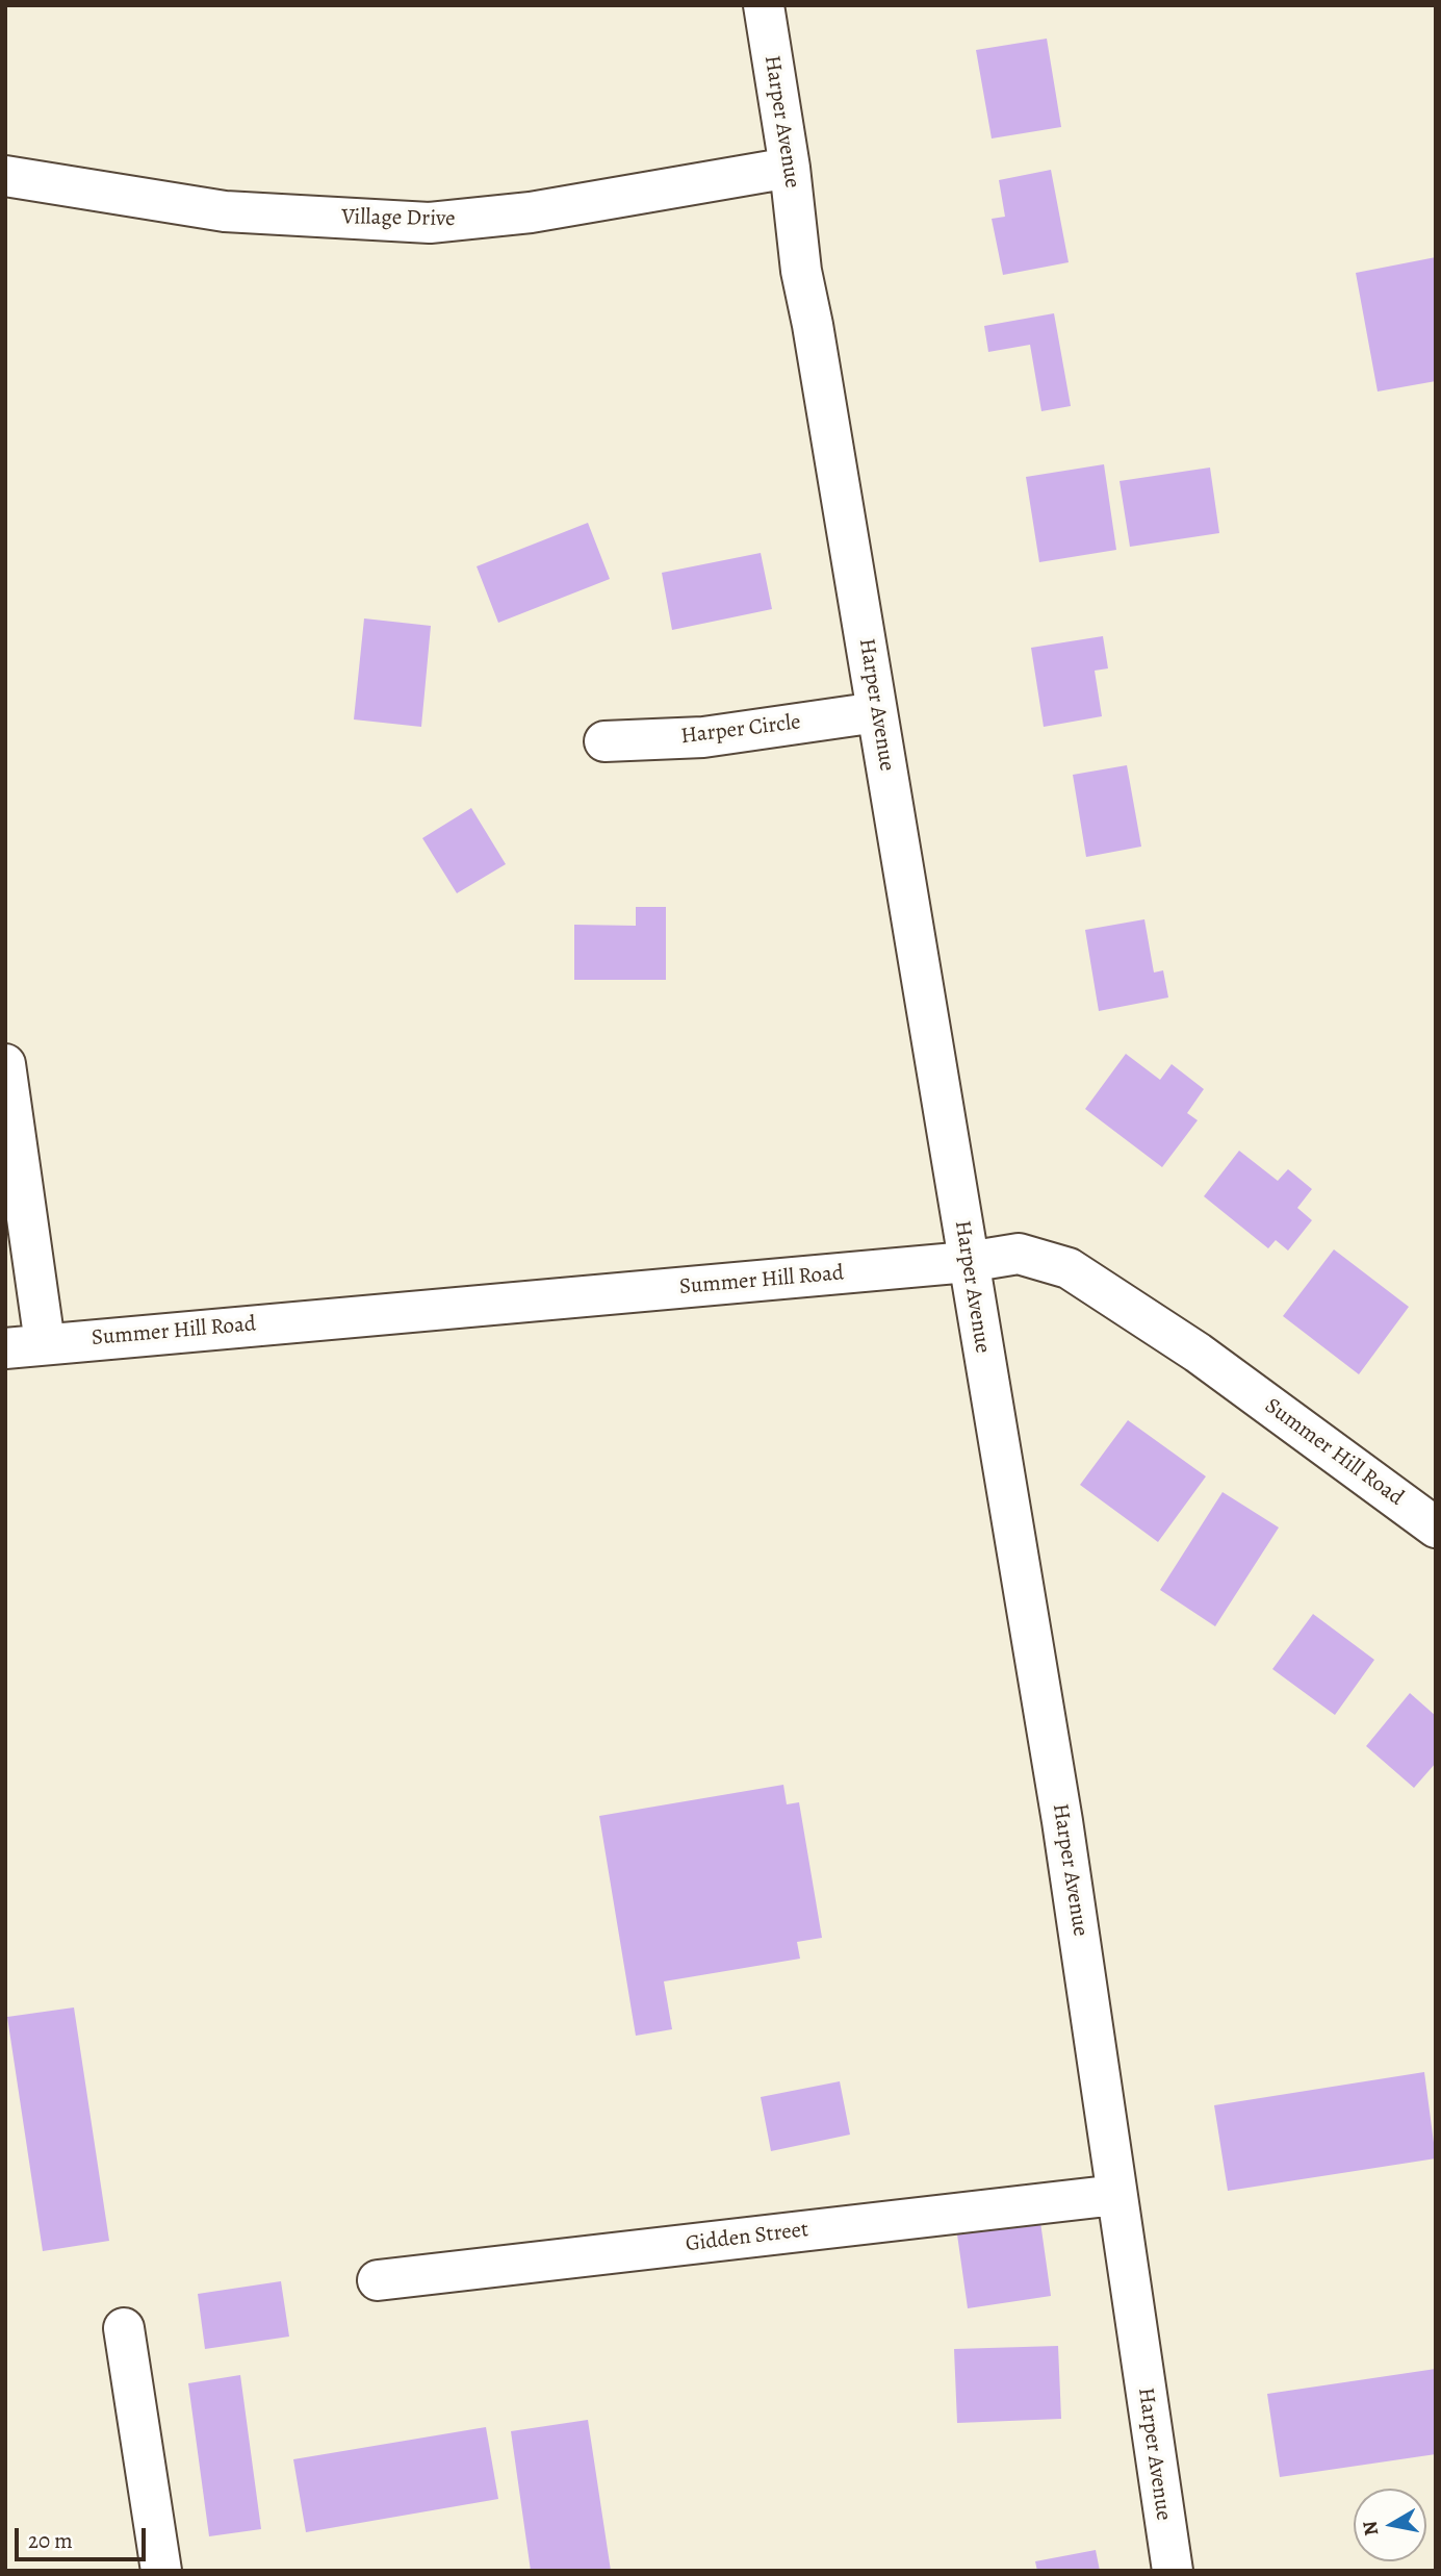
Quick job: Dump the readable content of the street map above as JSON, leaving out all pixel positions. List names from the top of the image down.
{
  "streets": {
    "street": [
      "Harper Avenue",
      "Village Drive",
      "Harper Circle",
      "Summer Hill Road",
      "Gidden Street"
    ]
  },
  "crossings": [
    ["Harper Avenue", "Village Drive"],
    ["Harper Avenue", "Harper Circle"],
    ["Harper Avenue", "Summer Hill Road"],
    ["Harper Avenue", "Gidden Street"]
  ],
  "scale_bar": "20 m",
  "north": "left"
}
